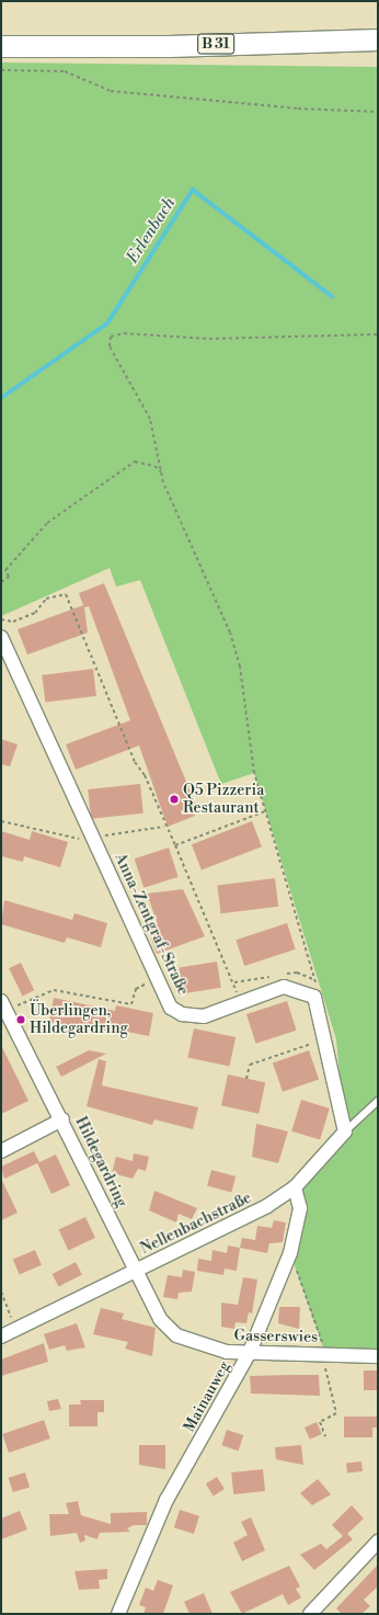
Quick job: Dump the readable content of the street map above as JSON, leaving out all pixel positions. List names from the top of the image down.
{
  "streets": {
    "main road": ["B 31"],
    "street": [
      "Anna-Zentgraf-Straße",
      "Hildegardring",
      "Nellenbachstraße",
      "Gasserswies",
      "Mainauweg"
    ]
  },
  "crossings": [
    ["Hildegardring", "Nellenbachstraße"],
    ["Hildegardring", "Gasserswies"],
    ["Nellenbachstraße", "Mainauweg"],
    ["Gasserswies", "Mainauweg"]
  ],
  "water": ["Erlenbach"],
  "places": ["Q5 Pizzeria Restaurant", "Überlingen, Hildegardring"]
}
